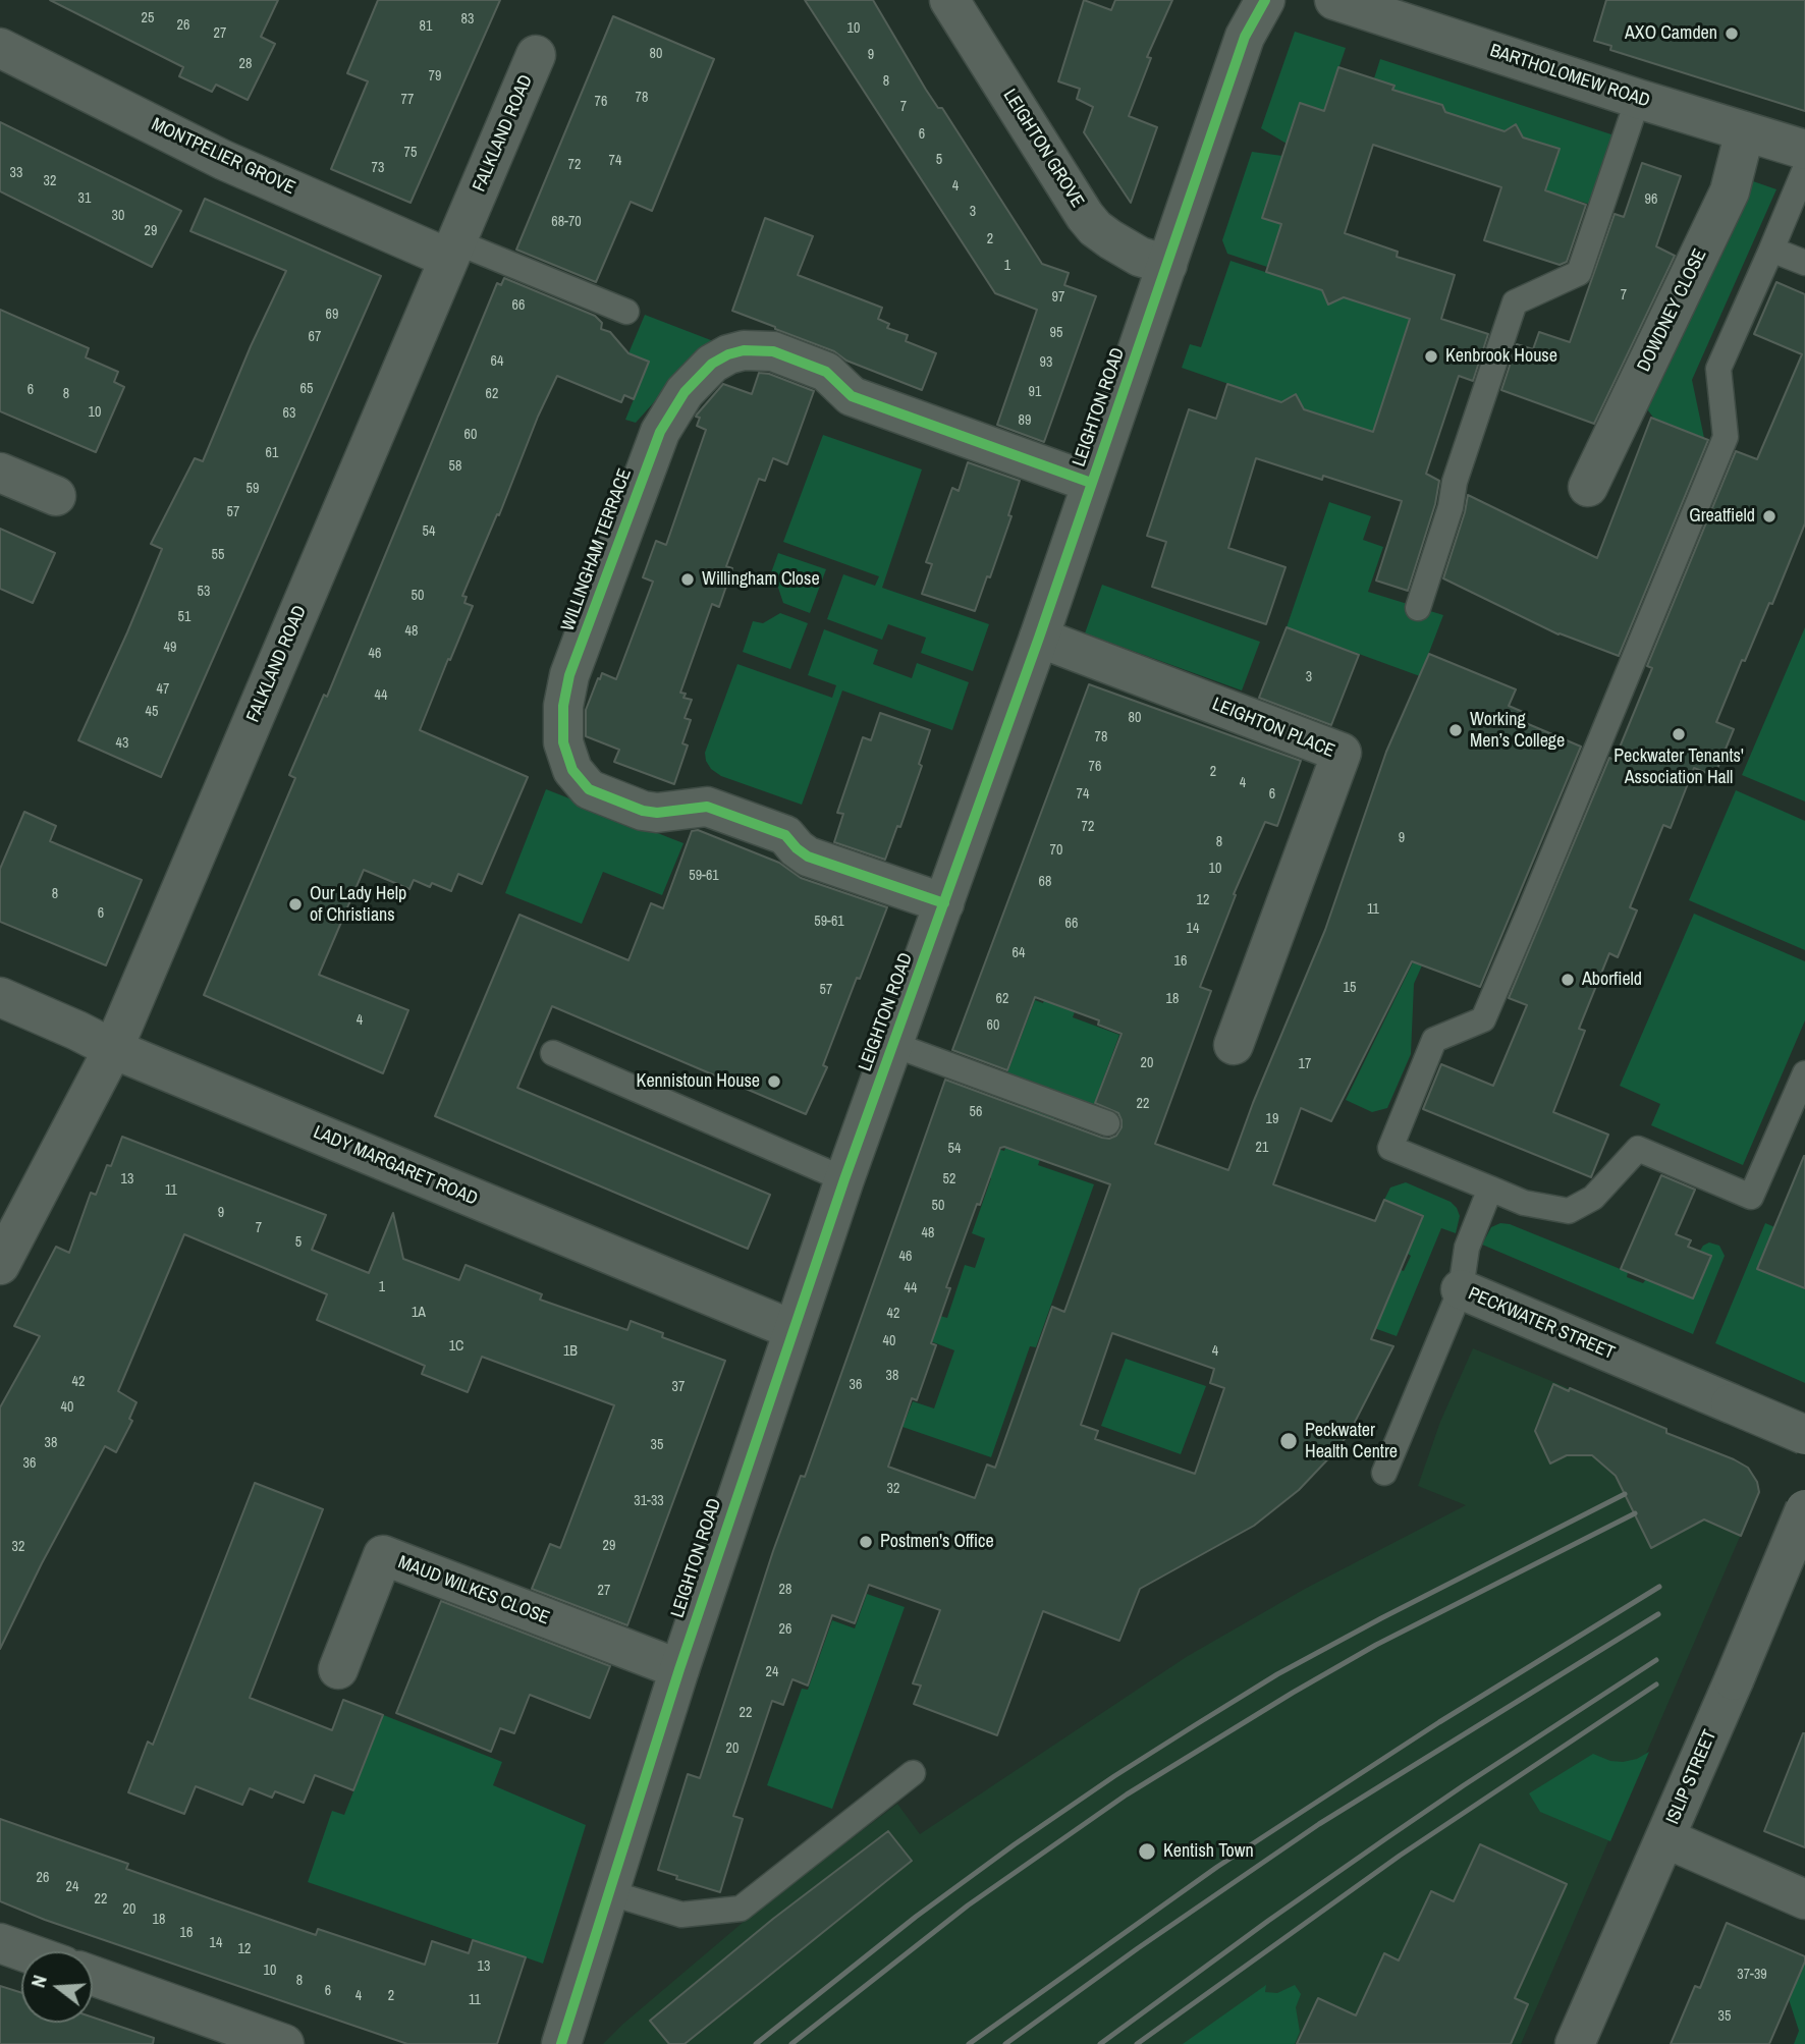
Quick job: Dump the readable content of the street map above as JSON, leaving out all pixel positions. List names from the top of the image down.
{
  "streets": {
    "street": [
      "BARTHOLOMEW ROAD",
      "FALKLAND ROAD",
      "LEIGHTON GROVE",
      "MONTPELIER GROVE",
      "DOWDNEY CLOSE",
      "LEIGHTON ROAD",
      "WILLINGHAM TERRACE",
      "LEIGHTON PLACE",
      "LADY MARGARET ROAD",
      "PECKWATER STREET",
      "MAUD WILKES CLOSE",
      "ISLIP STREET"
    ]
  },
  "crossings": [
    ["BARTHOLOMEW ROAD", "DOWDNEY CLOSE"],
    ["FALKLAND ROAD", "MONTPELIER GROVE"],
    ["FALKLAND ROAD", "LADY MARGARET ROAD"],
    ["LEIGHTON GROVE", "LEIGHTON ROAD"],
    ["LEIGHTON ROAD", "WILLINGHAM TERRACE"],
    ["LEIGHTON ROAD", "LEIGHTON PLACE"],
    ["LEIGHTON ROAD", "LADY MARGARET ROAD"],
    ["LEIGHTON ROAD", "MAUD WILKES CLOSE"]
  ],
  "places": [
    "AXO Camden",
    "Kenbrook House",
    "Greatfield",
    "Willingham Close",
    "Working Men’s College",
    "Peckwater Tenants' Association Hall",
    "Our Lady Help of Christians",
    "Aborfield",
    "Kennistoun House",
    "Peckwater Health Centre",
    "Postmen's Office",
    "Kentish Town"
  ],
  "house_numbers": [
    "25",
    "83",
    "26",
    "81",
    "10",
    "27",
    "80",
    "9",
    "28",
    "79",
    "8",
    "78",
    "77",
    "76",
    "7",
    "6",
    "75",
    "5",
    "74",
    "72",
    "73",
    "33",
    "32",
    "4",
    "31",
    "96",
    "3",
    "30",
    "68-70",
    "29",
    "2",
    "1",
    "7",
    "97",
    "66",
    "69",
    "95",
    "67",
    "64",
    "93",
    "65",
    "6",
    "91",
    "8",
    "62",
    "10",
    "63",
    "89",
    "60",
    "61",
    "58",
    "59",
    "57",
    "54",
    "55",
    "53",
    "50",
    "51",
    "48",
    "49",
    "46",
    "3",
    "47",
    "44",
    "45",
    "80",
    "78",
    "43",
    "76",
    "2",
    "4",
    "74",
    "6",
    "72",
    "9",
    "8",
    "70",
    "10",
    "59-61",
    "68",
    "8",
    "12",
    "11",
    "6",
    "59-61",
    "66",
    "14",
    "64",
    "16",
    "15",
    "57",
    "62",
    "18",
    "4",
    "60",
    "20",
    "17",
    "22",
    "56",
    "19",
    "21",
    "54",
    "13",
    "52",
    "11",
    "50",
    "9",
    "7",
    "48",
    "5",
    "46",
    "1",
    "44",
    "1A",
    "42",
    "40",
    "1C",
    "1B",
    "4",
    "38",
    "42",
    "36",
    "37",
    "40",
    "38",
    "35",
    "36",
    "32",
    "31-33",
    "29",
    "32",
    "28",
    "27",
    "26",
    "24",
    "22",
    "20",
    "26",
    "24",
    "22",
    "20",
    "18",
    "16",
    "14",
    "12",
    "13",
    "10",
    "37-39",
    "8",
    "6",
    "4",
    "2",
    "11",
    "35"
  ],
  "north": "left"
}
